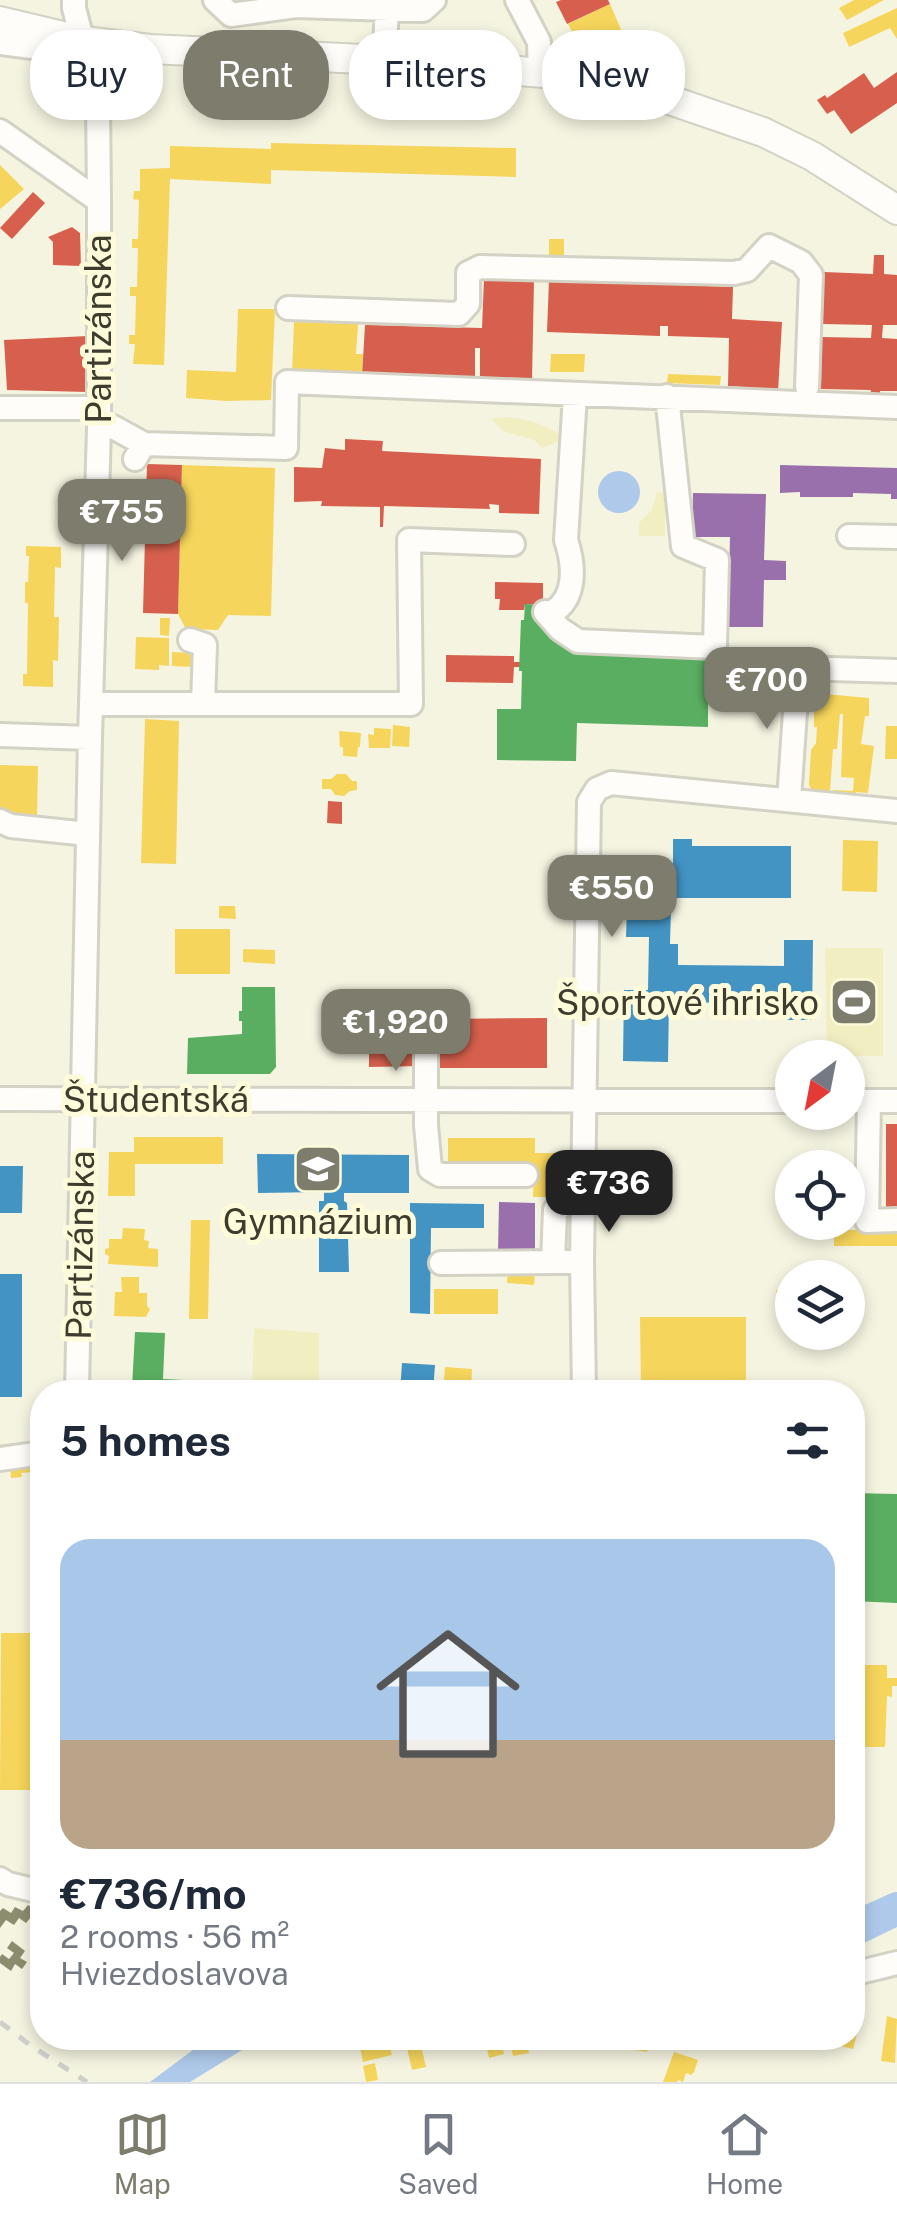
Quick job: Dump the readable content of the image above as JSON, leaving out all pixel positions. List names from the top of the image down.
{
  "streets": {
    "street": ["Partizánska", "Študentská"]
  },
  "crossings": [
    ["Partizánska", "Študentská"]
  ],
  "places": {
    "sports": ["Športové ihrisko"],
    "school or university": ["Gymnázium"]
  },
  "north": "bottom left",
  "page": {
    "chip": [
      "Buy",
      "Rent",
      "Filters",
      "New"
    ],
    "price": [
      "€755",
      "€700",
      "€550",
      "€1,920",
      "€736"
    ],
    "heading": "5 homes",
    "list": [
      {
        "name": "€736/mo",
        "note": "2 rooms · 56 m² · Hviezdoslavova"
      }
    ],
    "tabs": ["Map", "Saved", "Home"]
  }
}
